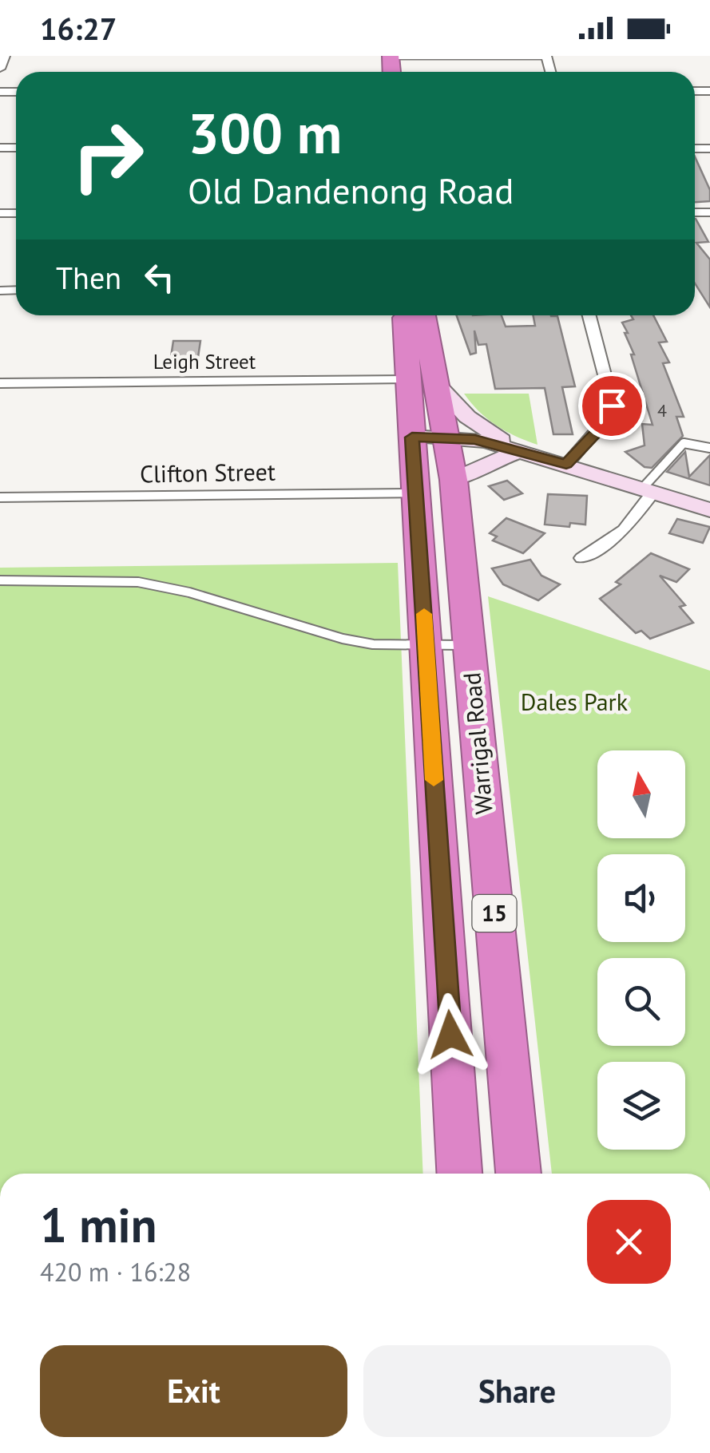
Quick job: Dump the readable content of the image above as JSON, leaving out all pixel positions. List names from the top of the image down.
{
  "streets": {
    "highway": ["Warrigal Road", "15"],
    "street": ["Leigh Street", "Clifton Street"]
  },
  "crossings": [
    ["Leigh Street", "Warrigal Road"],
    ["Clifton Street", "Warrigal Road"]
  ],
  "parks": ["Dales Park"],
  "house_numbers": ["4"],
  "north": "top",
  "page": {
    "status": "16:27",
    "turn": ["300 m", "Old Dandenong Road"],
    "then": "Then",
    "heading": ["1 min", "420 m · 16:28"],
    "buttons": ["Exit", "Share"]
  }
}
